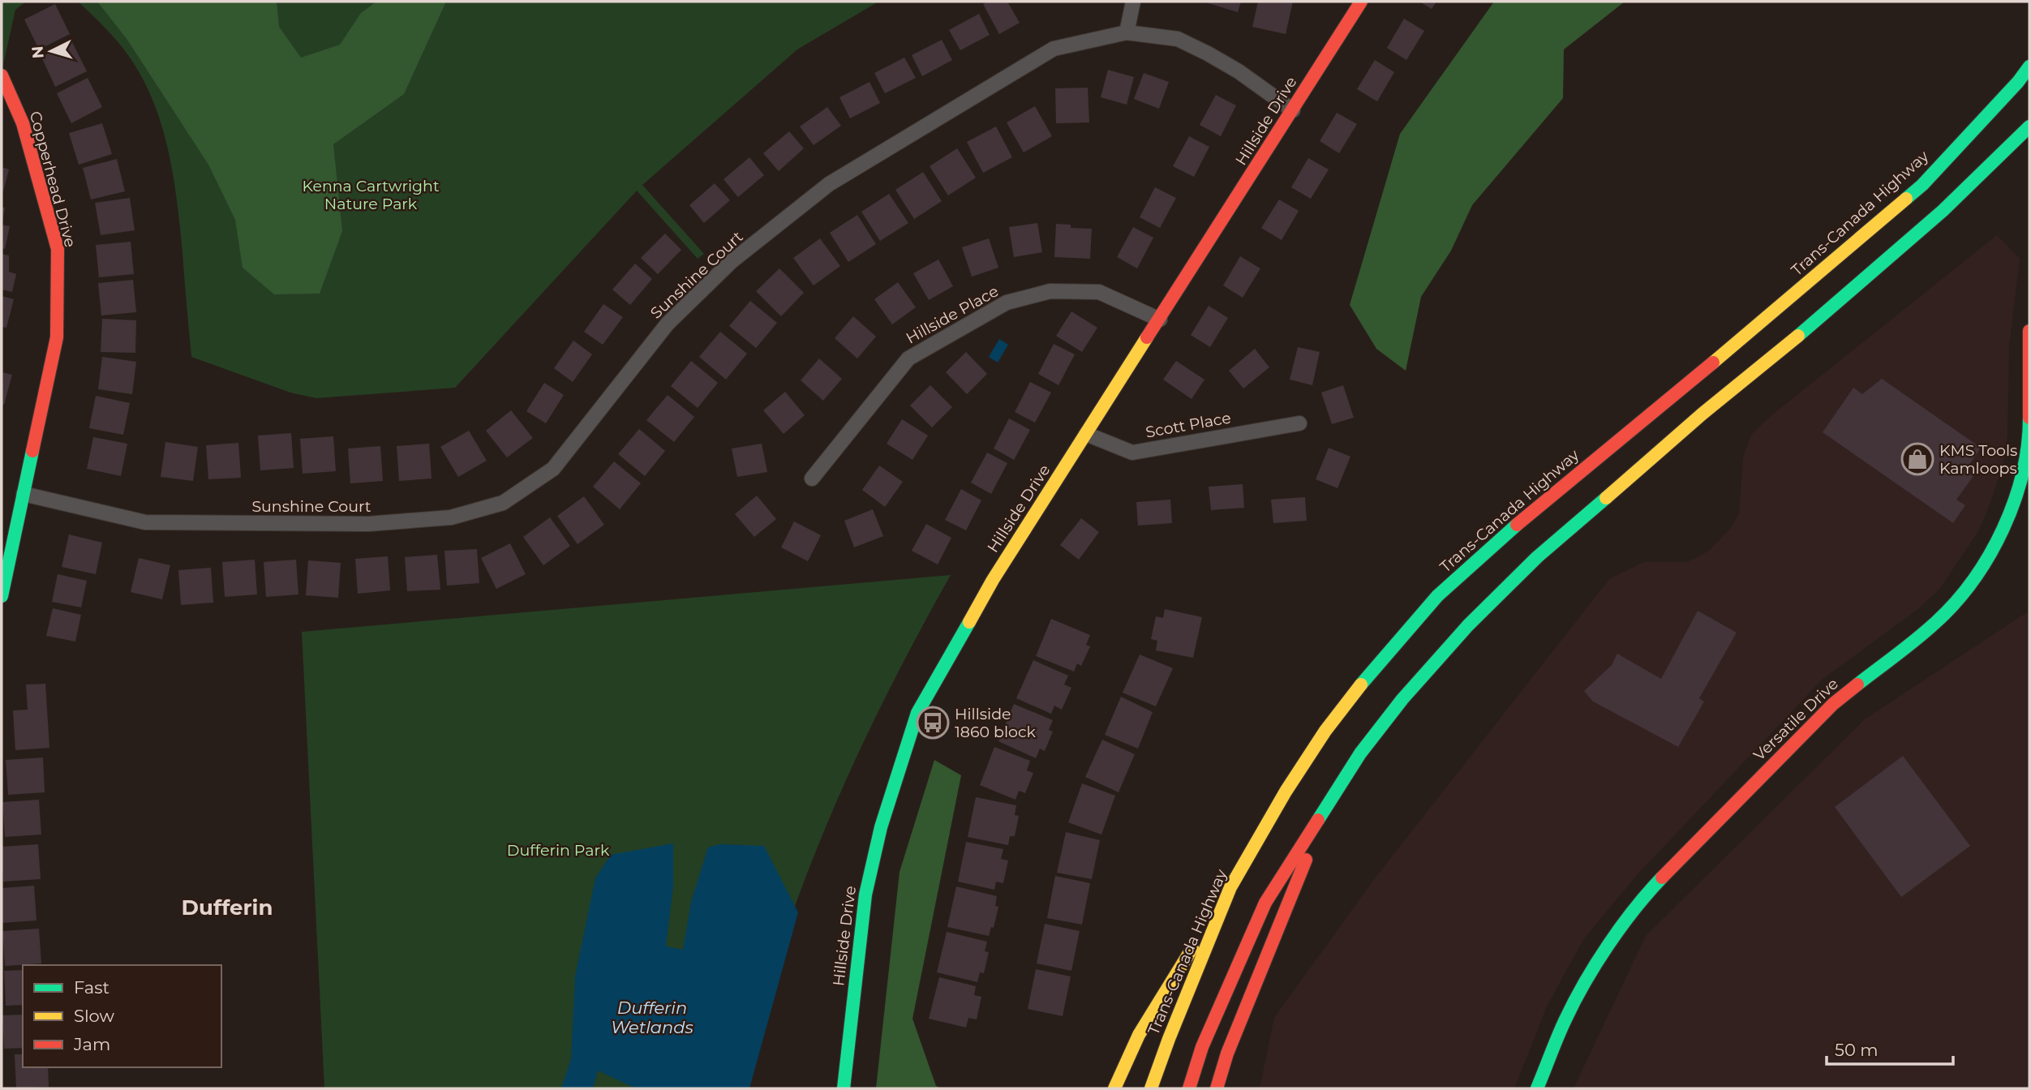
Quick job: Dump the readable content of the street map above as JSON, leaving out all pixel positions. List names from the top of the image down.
{
  "streets": {
    "main road": [
      "Hillside Drive",
      "Copperhead Drive",
      "Trans-Canada Highway",
      "Versatile Drive"
    ],
    "street": ["Sunshine Court", "Hillside Place", "Scott Place"]
  },
  "crossings": [
    ["Hillside Drive", "Sunshine Court"],
    ["Hillside Drive", "Hillside Place"],
    ["Hillside Drive", "Scott Place"],
    ["Copperhead Drive", "Sunshine Court"]
  ],
  "districts": ["Dufferin"],
  "water": ["Dufferin Wetlands"],
  "parks": ["Kenna Cartwright Nature Park", "Dufferin Park"],
  "places": {
    "shop": ["KMS Tools Kamloops"],
    "bus stop": ["Hillside 1860 block"]
  },
  "legend": ["Fast", "Slow", "Jam"],
  "scale_bar": "50 m",
  "north": "left"
}
